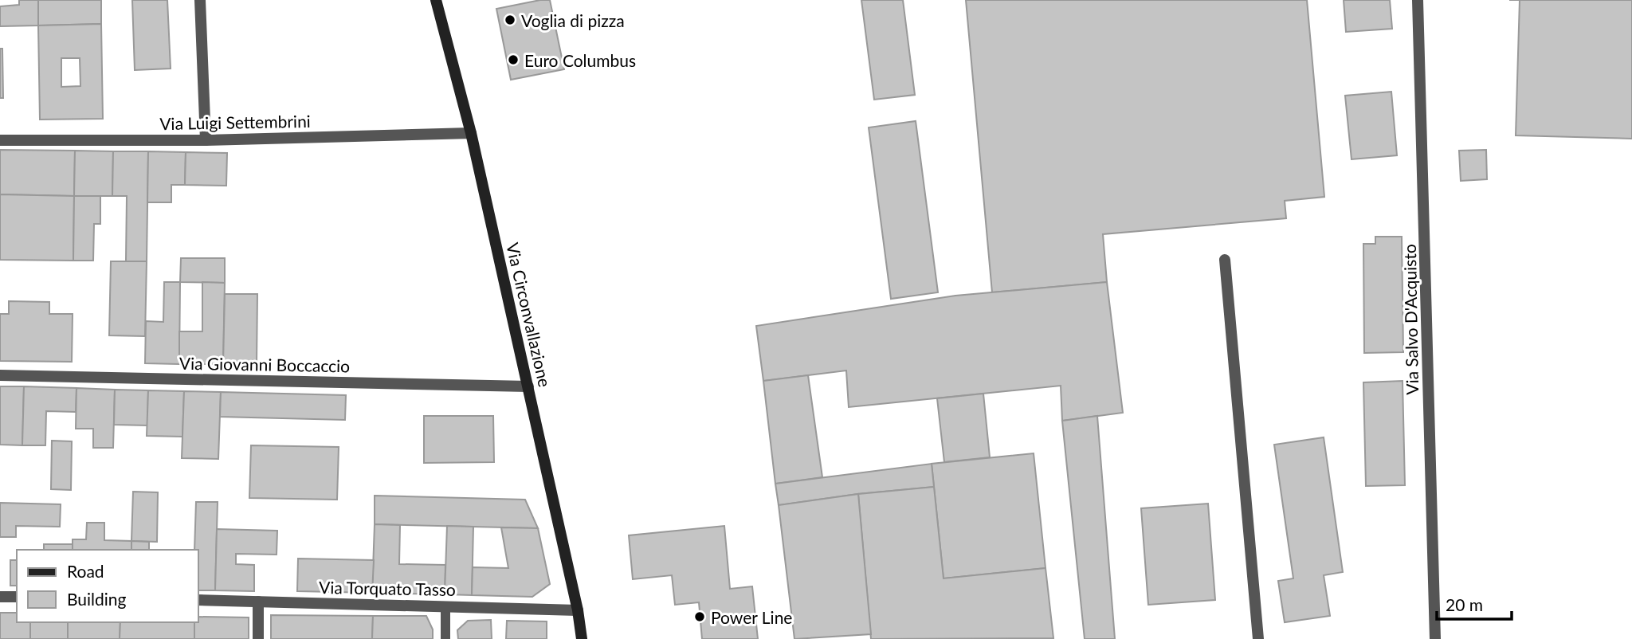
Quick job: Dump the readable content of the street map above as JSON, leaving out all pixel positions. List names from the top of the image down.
{
  "streets": {
    "street": [
      "Via Luigi Settembrini",
      "Via Circonvallazione",
      "Via Salvo D'Acquisto",
      "Via Giovanni Boccaccio",
      "Via Torquato Tasso"
    ]
  },
  "crossings": [
    ["Via Luigi Settembrini", "Via Circonvallazione"],
    ["Via Circonvallazione", "Via Giovanni Boccaccio"],
    ["Via Circonvallazione", "Via Torquato Tasso"]
  ],
  "places": ["Voglia di pizza", "Euro Columbus", "Power Line"],
  "legend": ["Road", "Building"],
  "scale_bar": "20 m"
}
